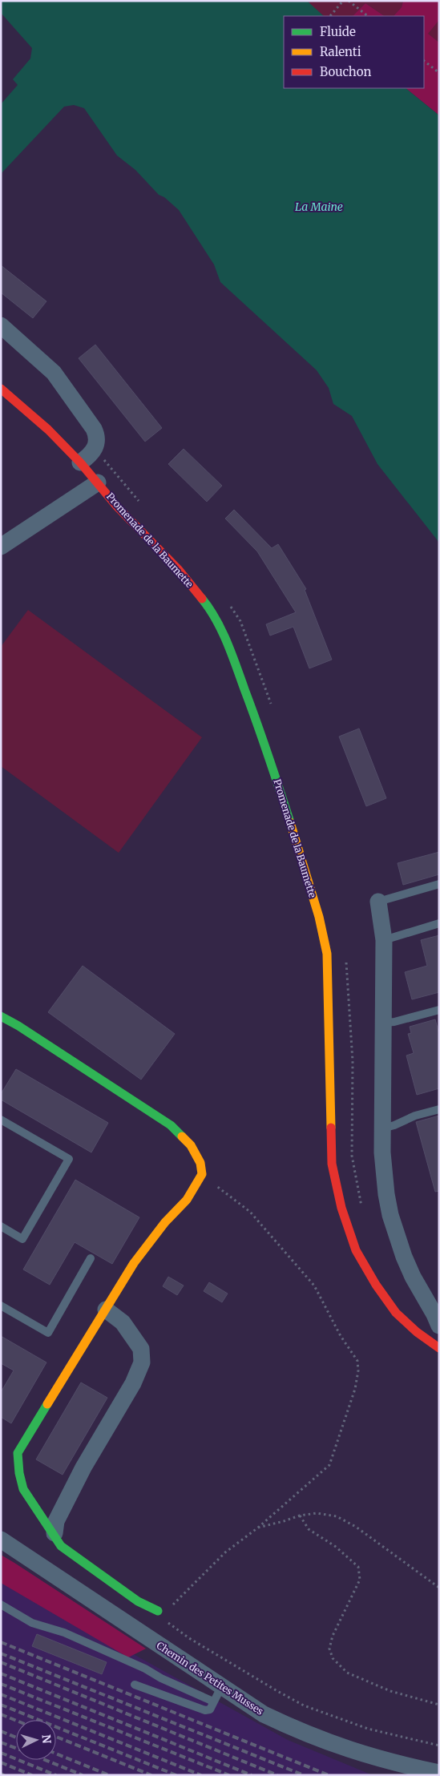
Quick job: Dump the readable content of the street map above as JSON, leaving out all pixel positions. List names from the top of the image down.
{
  "streets": {
    "street": ["Promenade de la Baumette", "Chemin des Petites Musses"]
  },
  "water": ["La Maine"],
  "legend": ["Fluide", "Ralenti", "Bouchon"],
  "north": "right"
}
